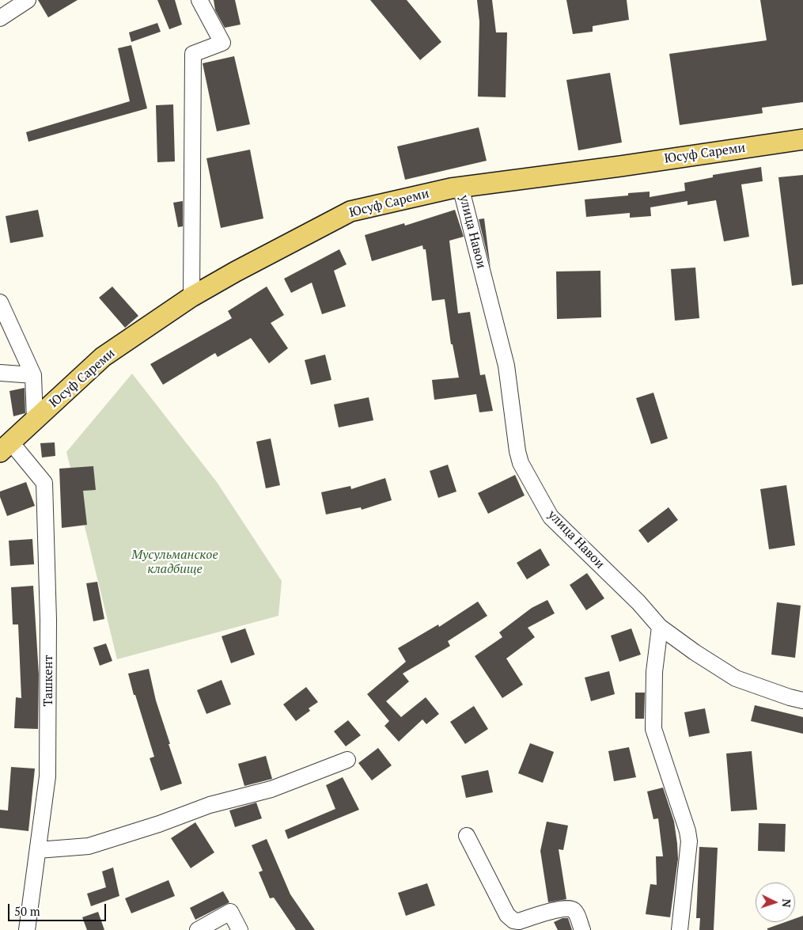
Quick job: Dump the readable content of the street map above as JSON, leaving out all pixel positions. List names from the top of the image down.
{
  "streets": {
    "main road": ["Юсуф Сареми"],
    "street": ["улица Навои", "Ташкент"]
  },
  "crossings": [
    ["Юсуф Сареми", "улица Навои"],
    ["Юсуф Сареми", "Ташкент"]
  ],
  "parks": ["Мусульманское кладбище"],
  "scale_bar": "50 m",
  "north": "right"
}
